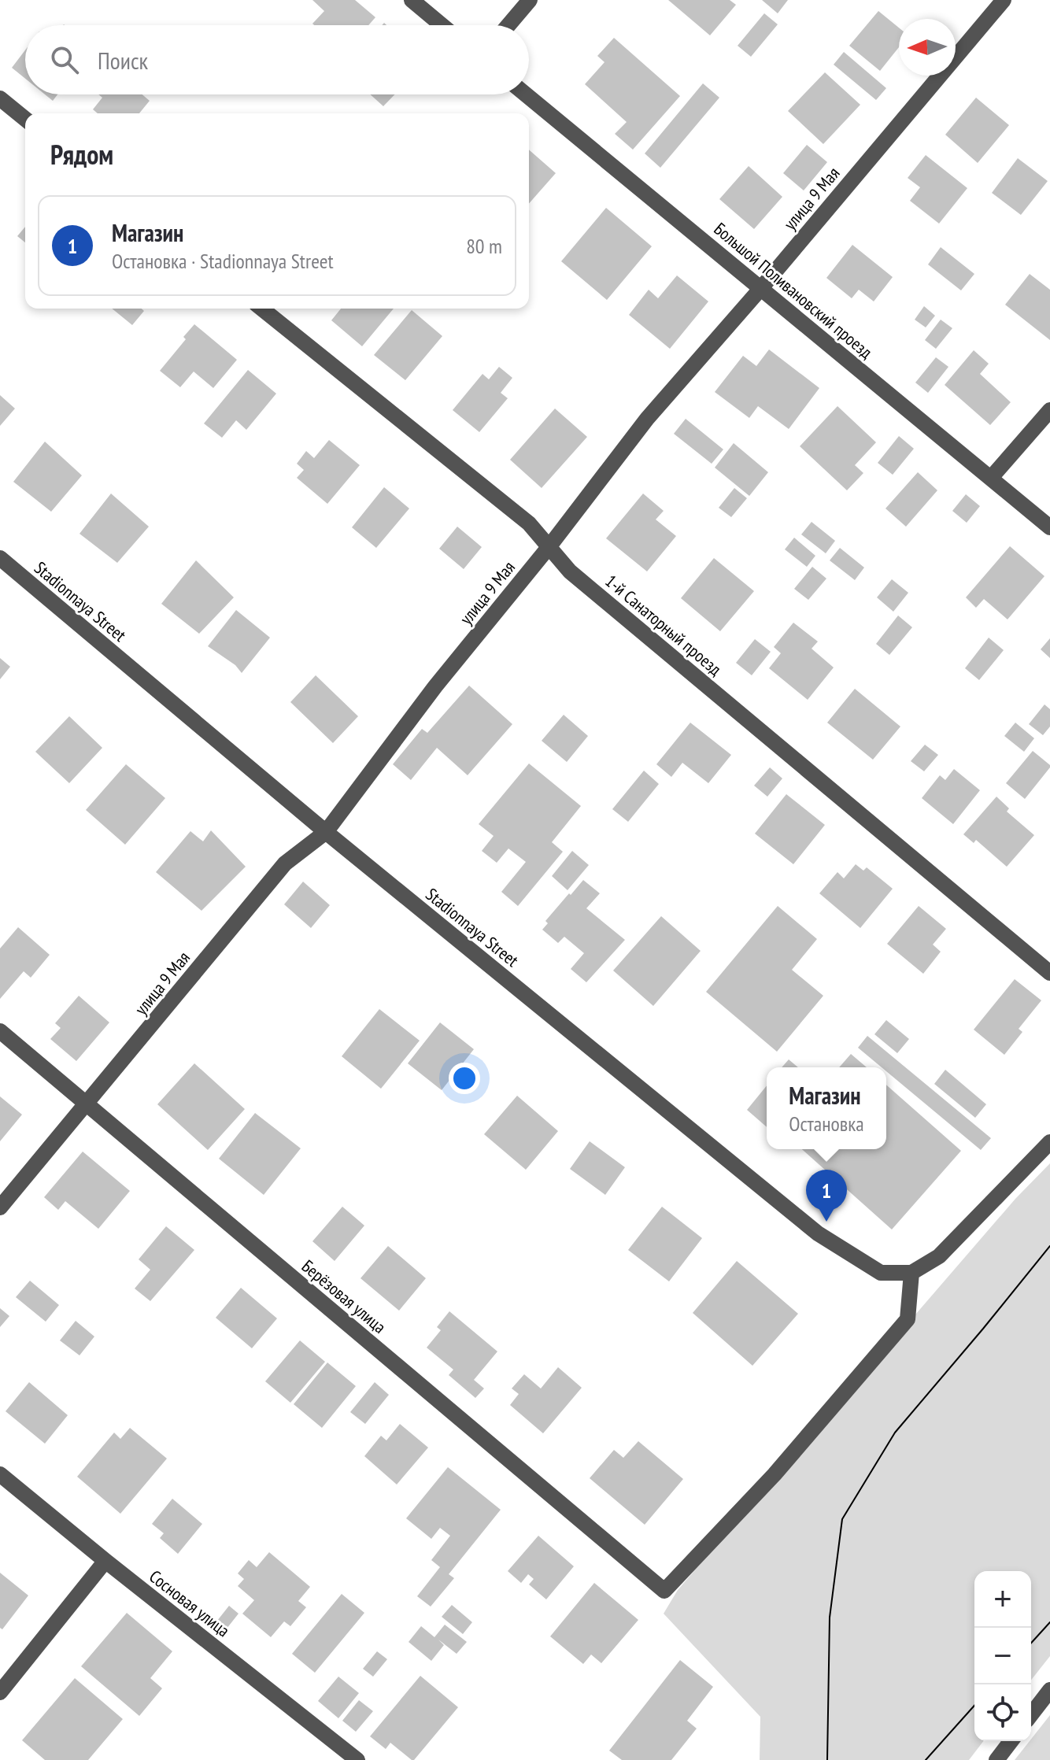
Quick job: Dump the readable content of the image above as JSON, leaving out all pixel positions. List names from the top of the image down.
{
  "streets": {
    "street": [
      "улица 9 Мая",
      "Большой Поливановский проезд",
      "Stadionnaya Street",
      "1-й Санаторный проезд",
      "Берёзовая улица",
      "Сосновая улица"
    ]
  },
  "crossings": [
    ["улица 9 Мая", "Большой Поливановский проезд"],
    ["улица 9 Мая", "Stadionnaya Street"],
    ["улица 9 Мая", "1-й Санаторный проезд"],
    ["улица 9 Мая", "Берёзовая улица"],
    ["Stadionnaya Street", "Берёзовая улица"]
  ],
  "north": "left",
  "page": {
    "search": "Поиск",
    "heading": "Рядом",
    "list": [
      {
        "mark": "1",
        "name": "Магазин",
        "note": "Остановка · Stadionnaya Street",
        "value": "80 m"
      }
    ],
    "popup": ["Магазин", "Остановка"],
    "pins": "1",
    "map_buttons": ["+", "−"]
  }
}
